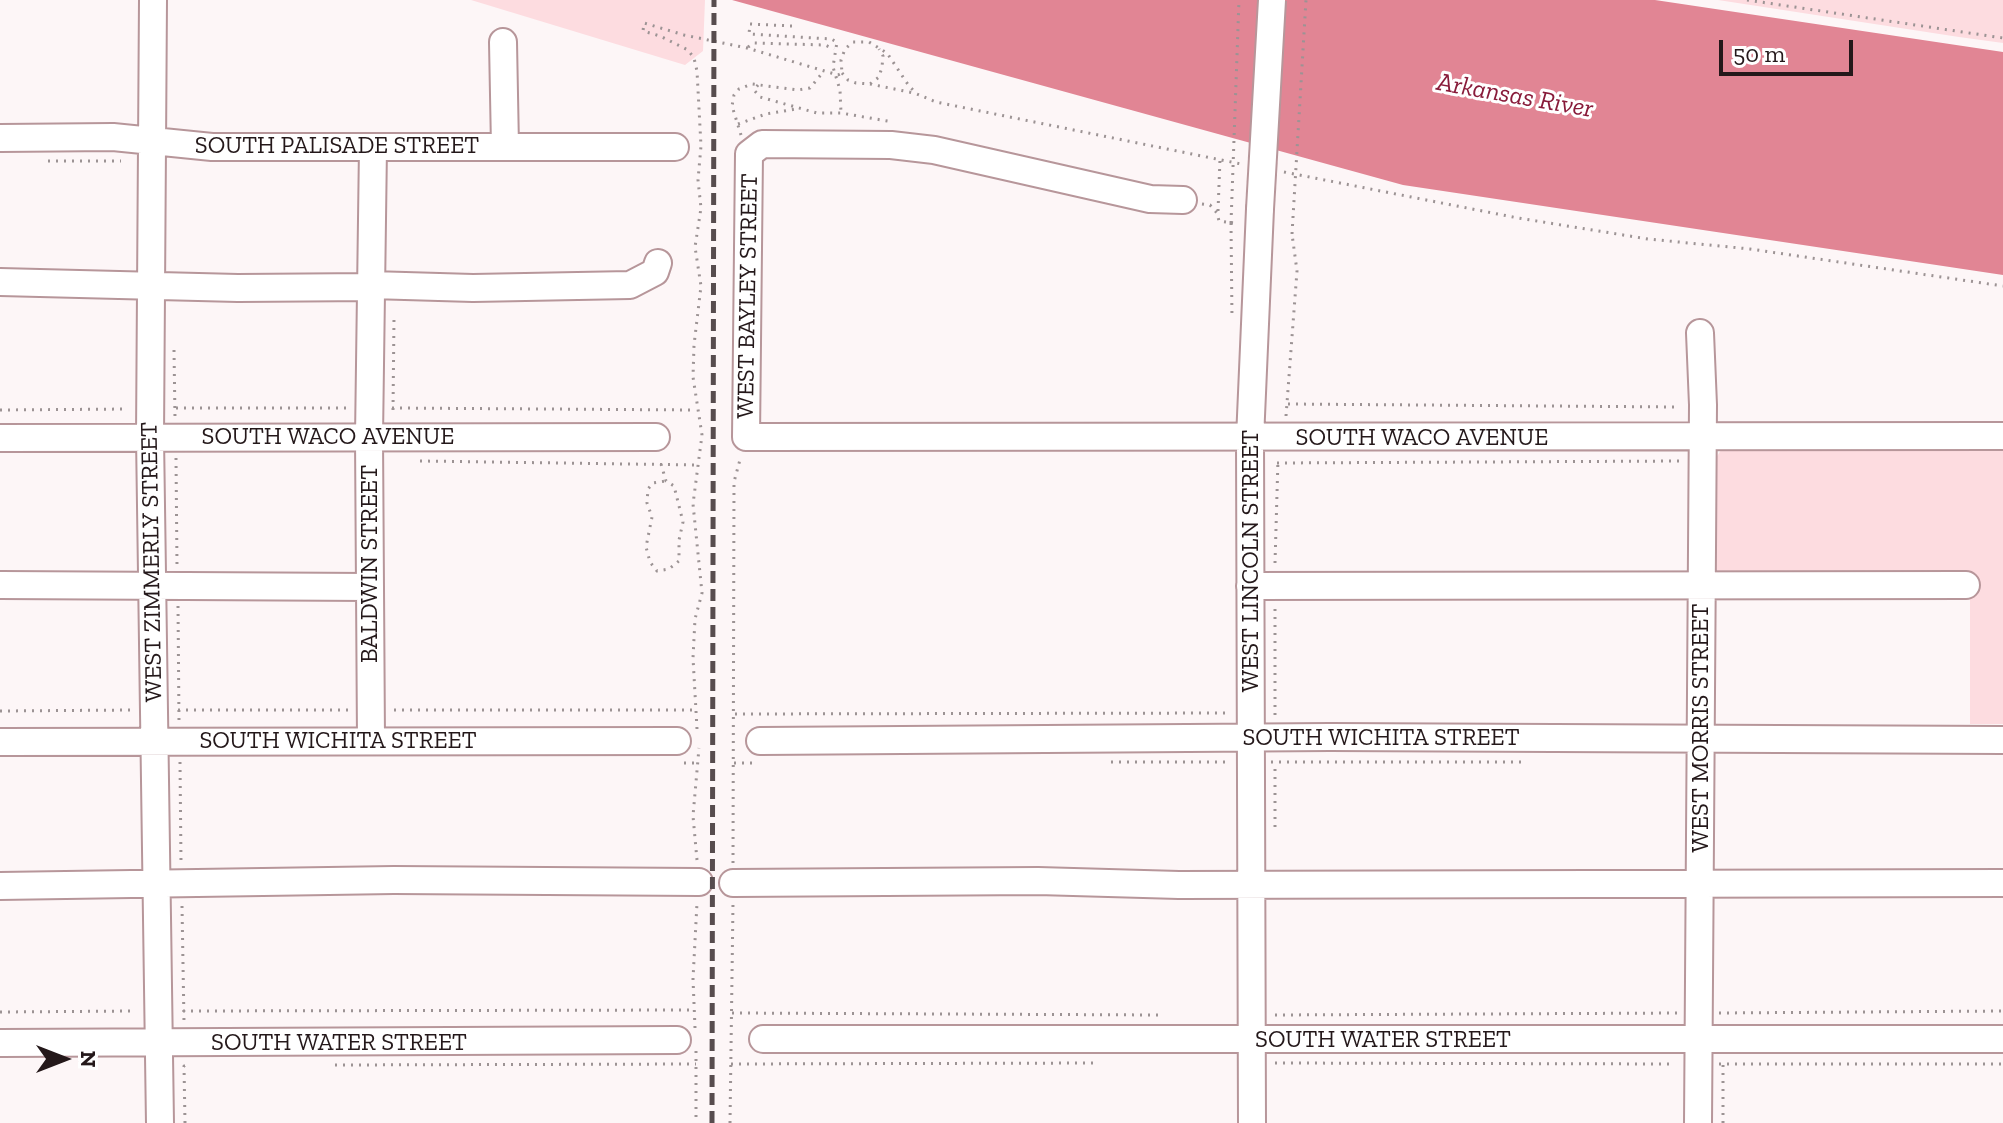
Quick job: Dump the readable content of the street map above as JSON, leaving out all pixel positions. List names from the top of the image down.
{
  "streets": {
    "street": [
      "SOUTH PALISADE STREET",
      "WEST BAYLEY STREET",
      "SOUTH WACO AVENUE",
      "WEST LINCOLN STREET",
      "WEST ZIMMERLY STREET",
      "BALDWIN STREET",
      "WEST MORRIS STREET",
      "SOUTH WICHITA STREET",
      "SOUTH WATER STREET"
    ]
  },
  "crossings": [
    ["SOUTH PALISADE STREET", "WEST ZIMMERLY STREET"],
    ["SOUTH PALISADE STREET", "BALDWIN STREET"],
    ["WEST BAYLEY STREET", "SOUTH WACO AVENUE"],
    ["SOUTH WACO AVENUE", "WEST LINCOLN STREET"],
    ["SOUTH WACO AVENUE", "WEST ZIMMERLY STREET"],
    ["SOUTH WACO AVENUE", "BALDWIN STREET"],
    ["SOUTH WACO AVENUE", "WEST MORRIS STREET"],
    ["WEST LINCOLN STREET", "SOUTH WICHITA STREET"],
    ["WEST LINCOLN STREET", "SOUTH WATER STREET"],
    ["WEST ZIMMERLY STREET", "SOUTH WICHITA STREET"],
    ["WEST ZIMMERLY STREET", "SOUTH WATER STREET"],
    ["BALDWIN STREET", "SOUTH WICHITA STREET"],
    ["WEST MORRIS STREET", "SOUTH WICHITA STREET"],
    ["WEST MORRIS STREET", "SOUTH WATER STREET"]
  ],
  "water": ["Arkansas River"],
  "scale_bar": "50 m",
  "north": "right"
}
